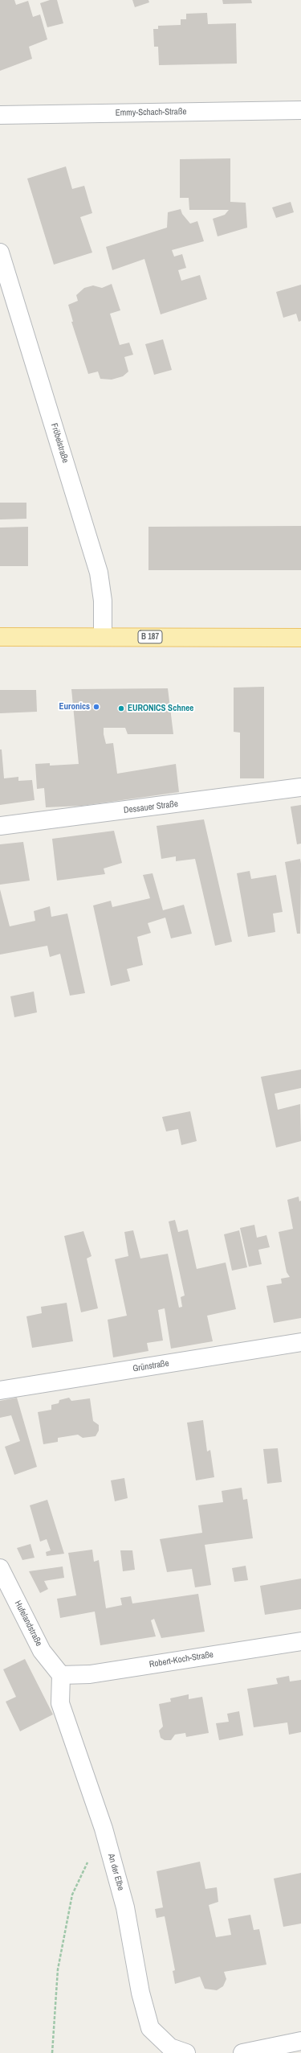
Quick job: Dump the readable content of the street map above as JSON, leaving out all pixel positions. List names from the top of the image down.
{
  "streets": {
    "main road": ["B 187"],
    "street": [
      "Emmy-Schach-Straße",
      "Fröbelstraße",
      "Dessauer Straße",
      "Grünstraße",
      "Hufelandstraße",
      "Robert-Koch-Straße",
      "An der Elbe"
    ]
  },
  "crossings": [
    ["Fröbelstraße", "B 187"],
    ["Hufelandstraße", "Robert-Koch-Straße"],
    ["Hufelandstraße", "An der Elbe"],
    ["Robert-Koch-Straße", "An der Elbe"]
  ],
  "places": ["Euronics", "EURONICS Schnee"]
}
